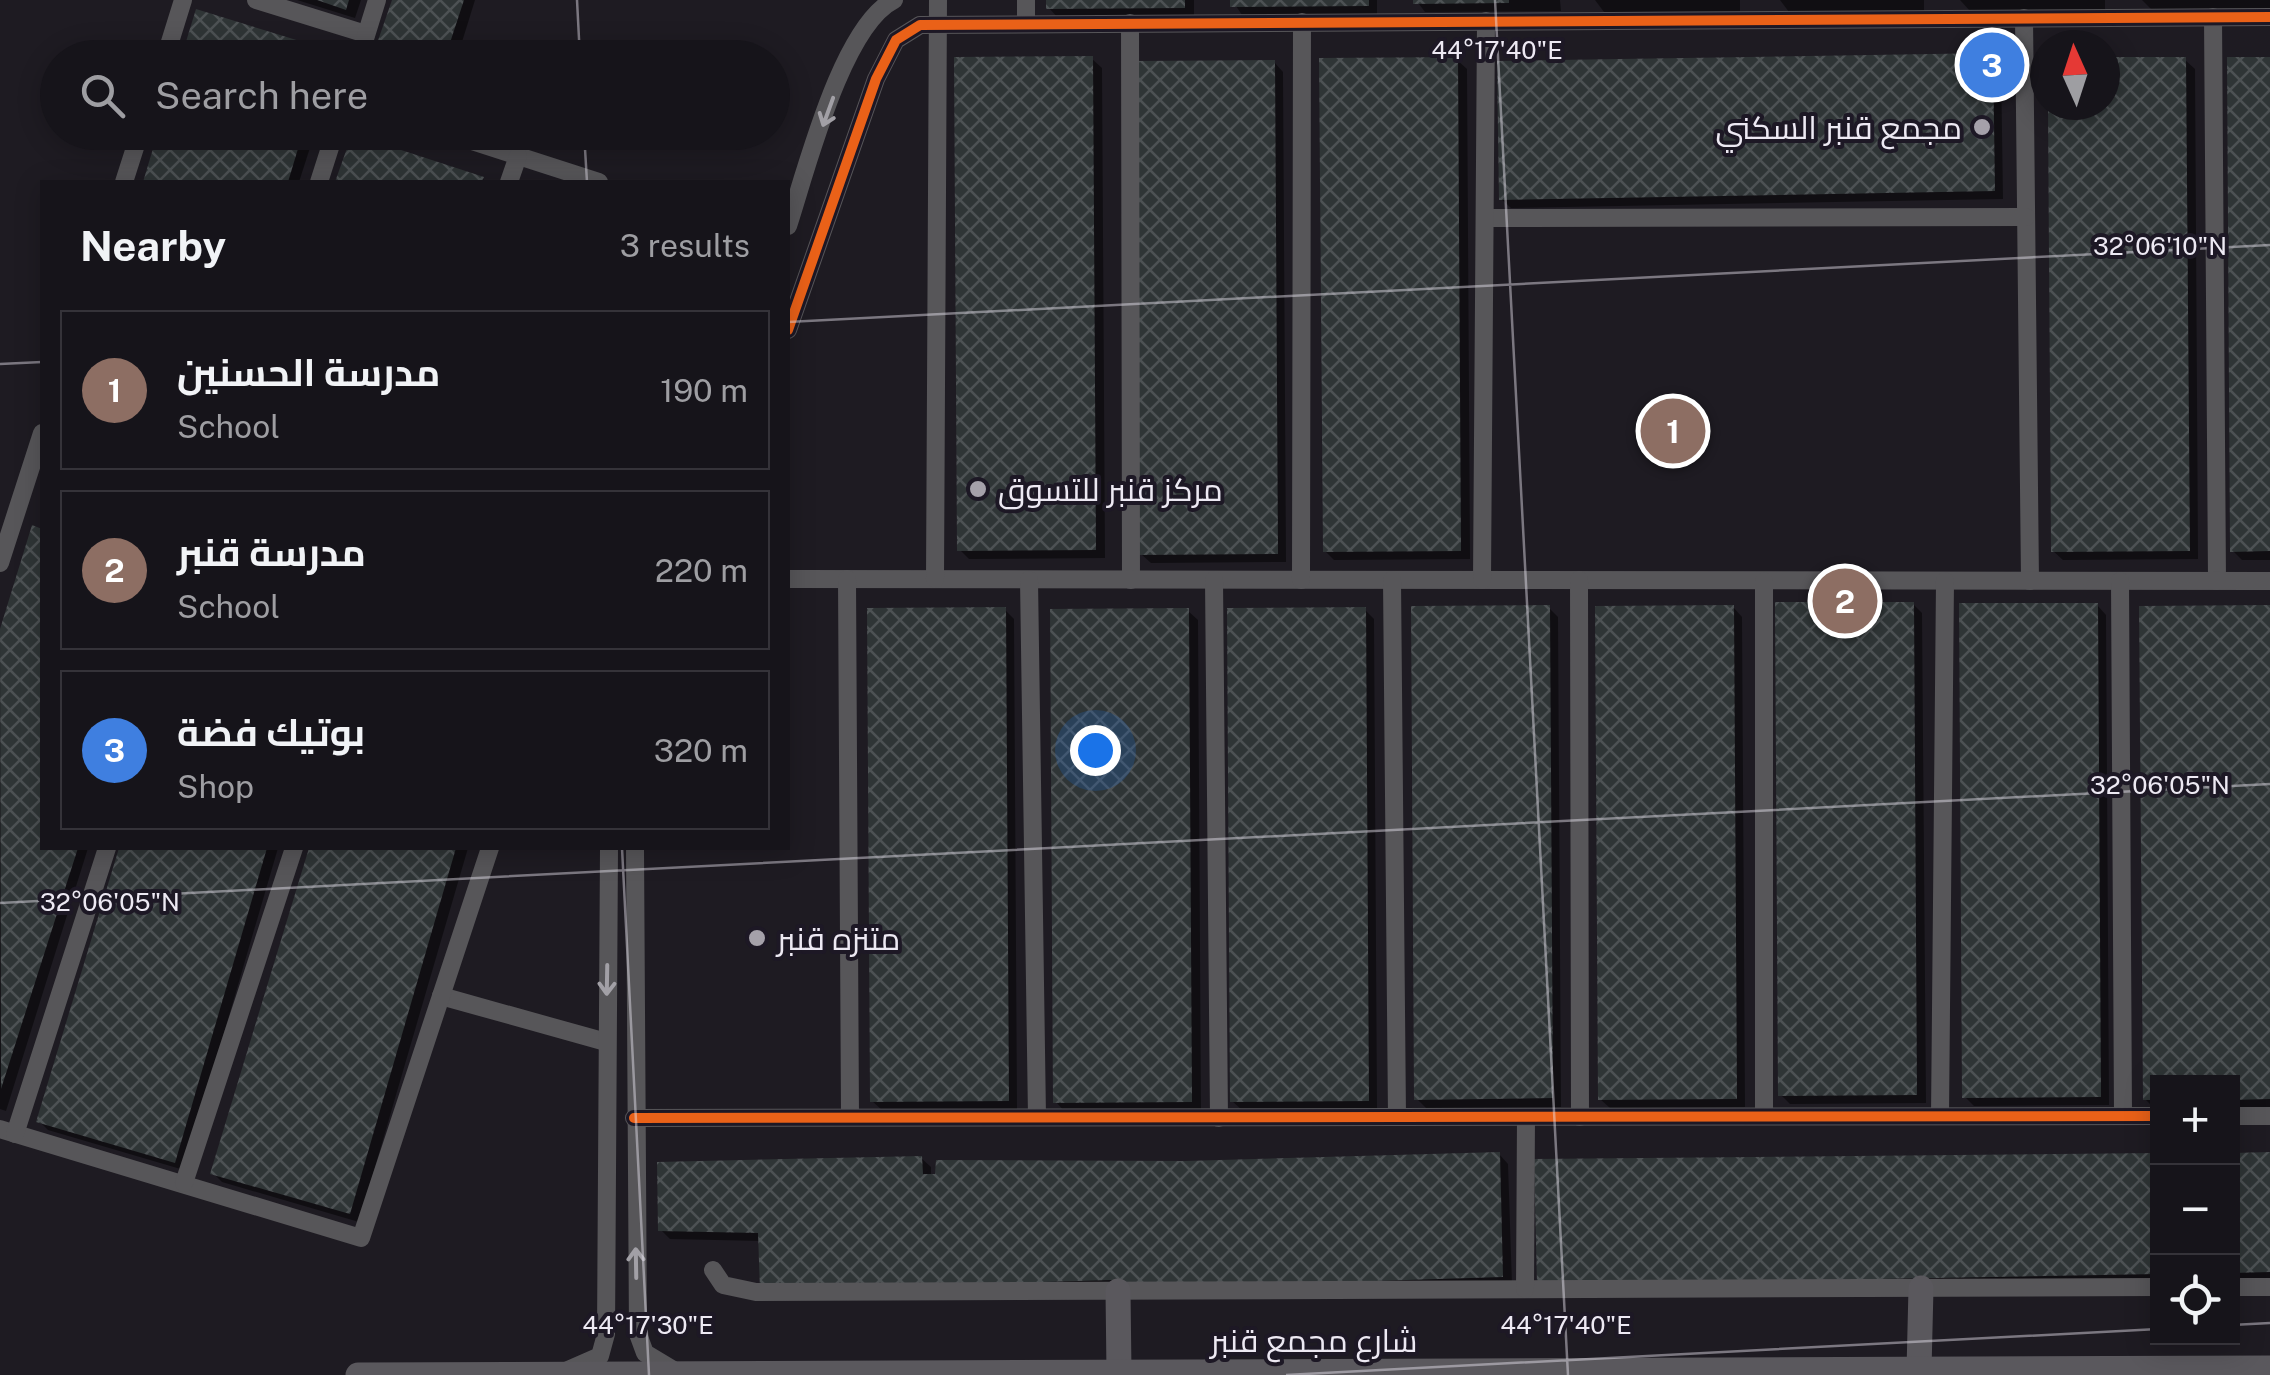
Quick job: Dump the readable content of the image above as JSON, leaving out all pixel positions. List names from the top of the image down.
{
  "streets": {
    "main road": ["شارع مجمع قنبر"]
  },
  "places": ["مجمع قنبر السكني", "مركز قنبر للتسوق", "متنزه قنبر"],
  "north": "top",
  "page": {
    "pins": ["3", "1", "2"],
    "search": "Search here",
    "heading": ["Nearby", "3 results"],
    "list": [
      {
        "mark": "1",
        "name": "مدرسة الحسنين",
        "note": "School",
        "value": "190 m"
      },
      {
        "mark": "2",
        "name": "مدرسة قنبر",
        "note": "School",
        "value": "220 m"
      },
      {
        "mark": "3",
        "name": "بوتيك فضة",
        "note": "Shop",
        "value": "320 m"
      }
    ],
    "map_buttons": ["+", "−"]
  },
  "coordinates": [
    "44°17'40\"E",
    "32°06'10\"N",
    "32°06'05\"N",
    "44°17'30\"E"
  ]
}
